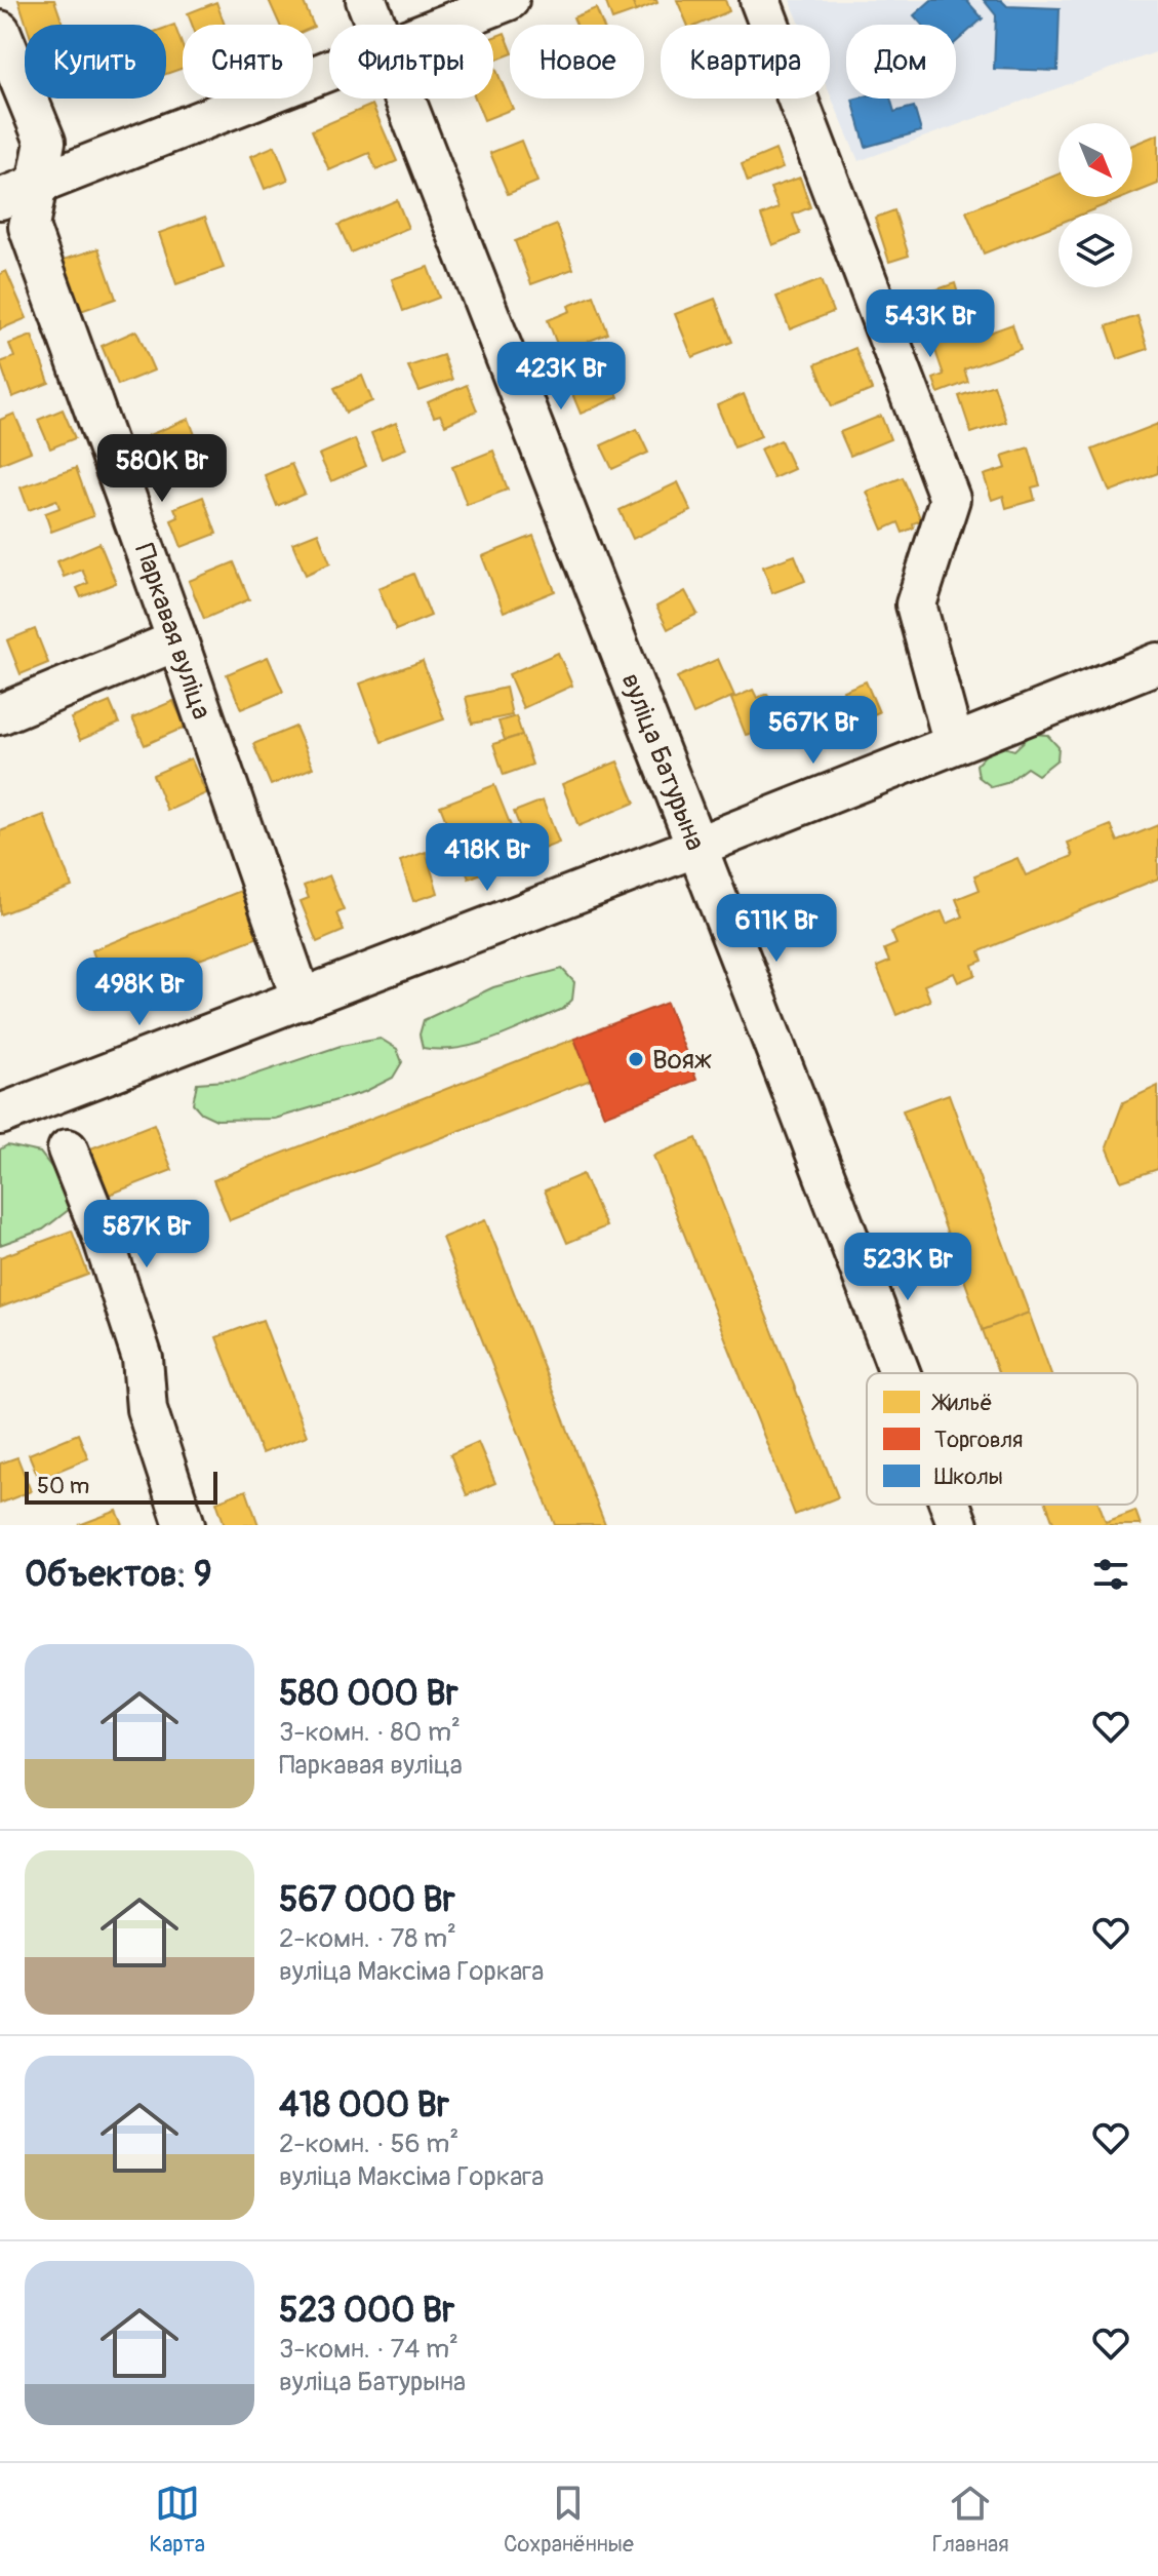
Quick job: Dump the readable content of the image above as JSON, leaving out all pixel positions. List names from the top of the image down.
{
  "streets": {
    "street": ["Паркавая вуліца", "вуліца Батурына"]
  },
  "places": ["Вояж"],
  "legend": ["Жильё", "Торговля", "Школы"],
  "scale_bar": "50 m",
  "north": "bottom right",
  "page": {
    "chip": [
      "Купить",
      "Снять",
      "Фильтры",
      "Новое",
      "Квартира",
      "Дом"
    ],
    "price": [
      "543K Br",
      "423K Br",
      "580K Br",
      "567K Br",
      "418K Br",
      "611K Br",
      "498K Br",
      "587K Br",
      "523K Br"
    ],
    "scale": "50 m",
    "heading": "Объектов: 9",
    "list": [
      {
        "name": "580 000 Br",
        "note": "3-комн. · 80 m² · Паркавая вуліца"
      },
      {
        "name": "567 000 Br",
        "note": "2-комн. · 78 m² · вуліца Максіма Горкага"
      },
      {
        "name": "418 000 Br",
        "note": "2-комн. · 56 m² · вуліца Максіма Горкага"
      },
      {
        "name": "523 000 Br",
        "note": "3-комн. · 74 m² · вуліца Батурына"
      }
    ],
    "tabs": ["Карта", "Сохранённые", "Главная"]
  }
}
